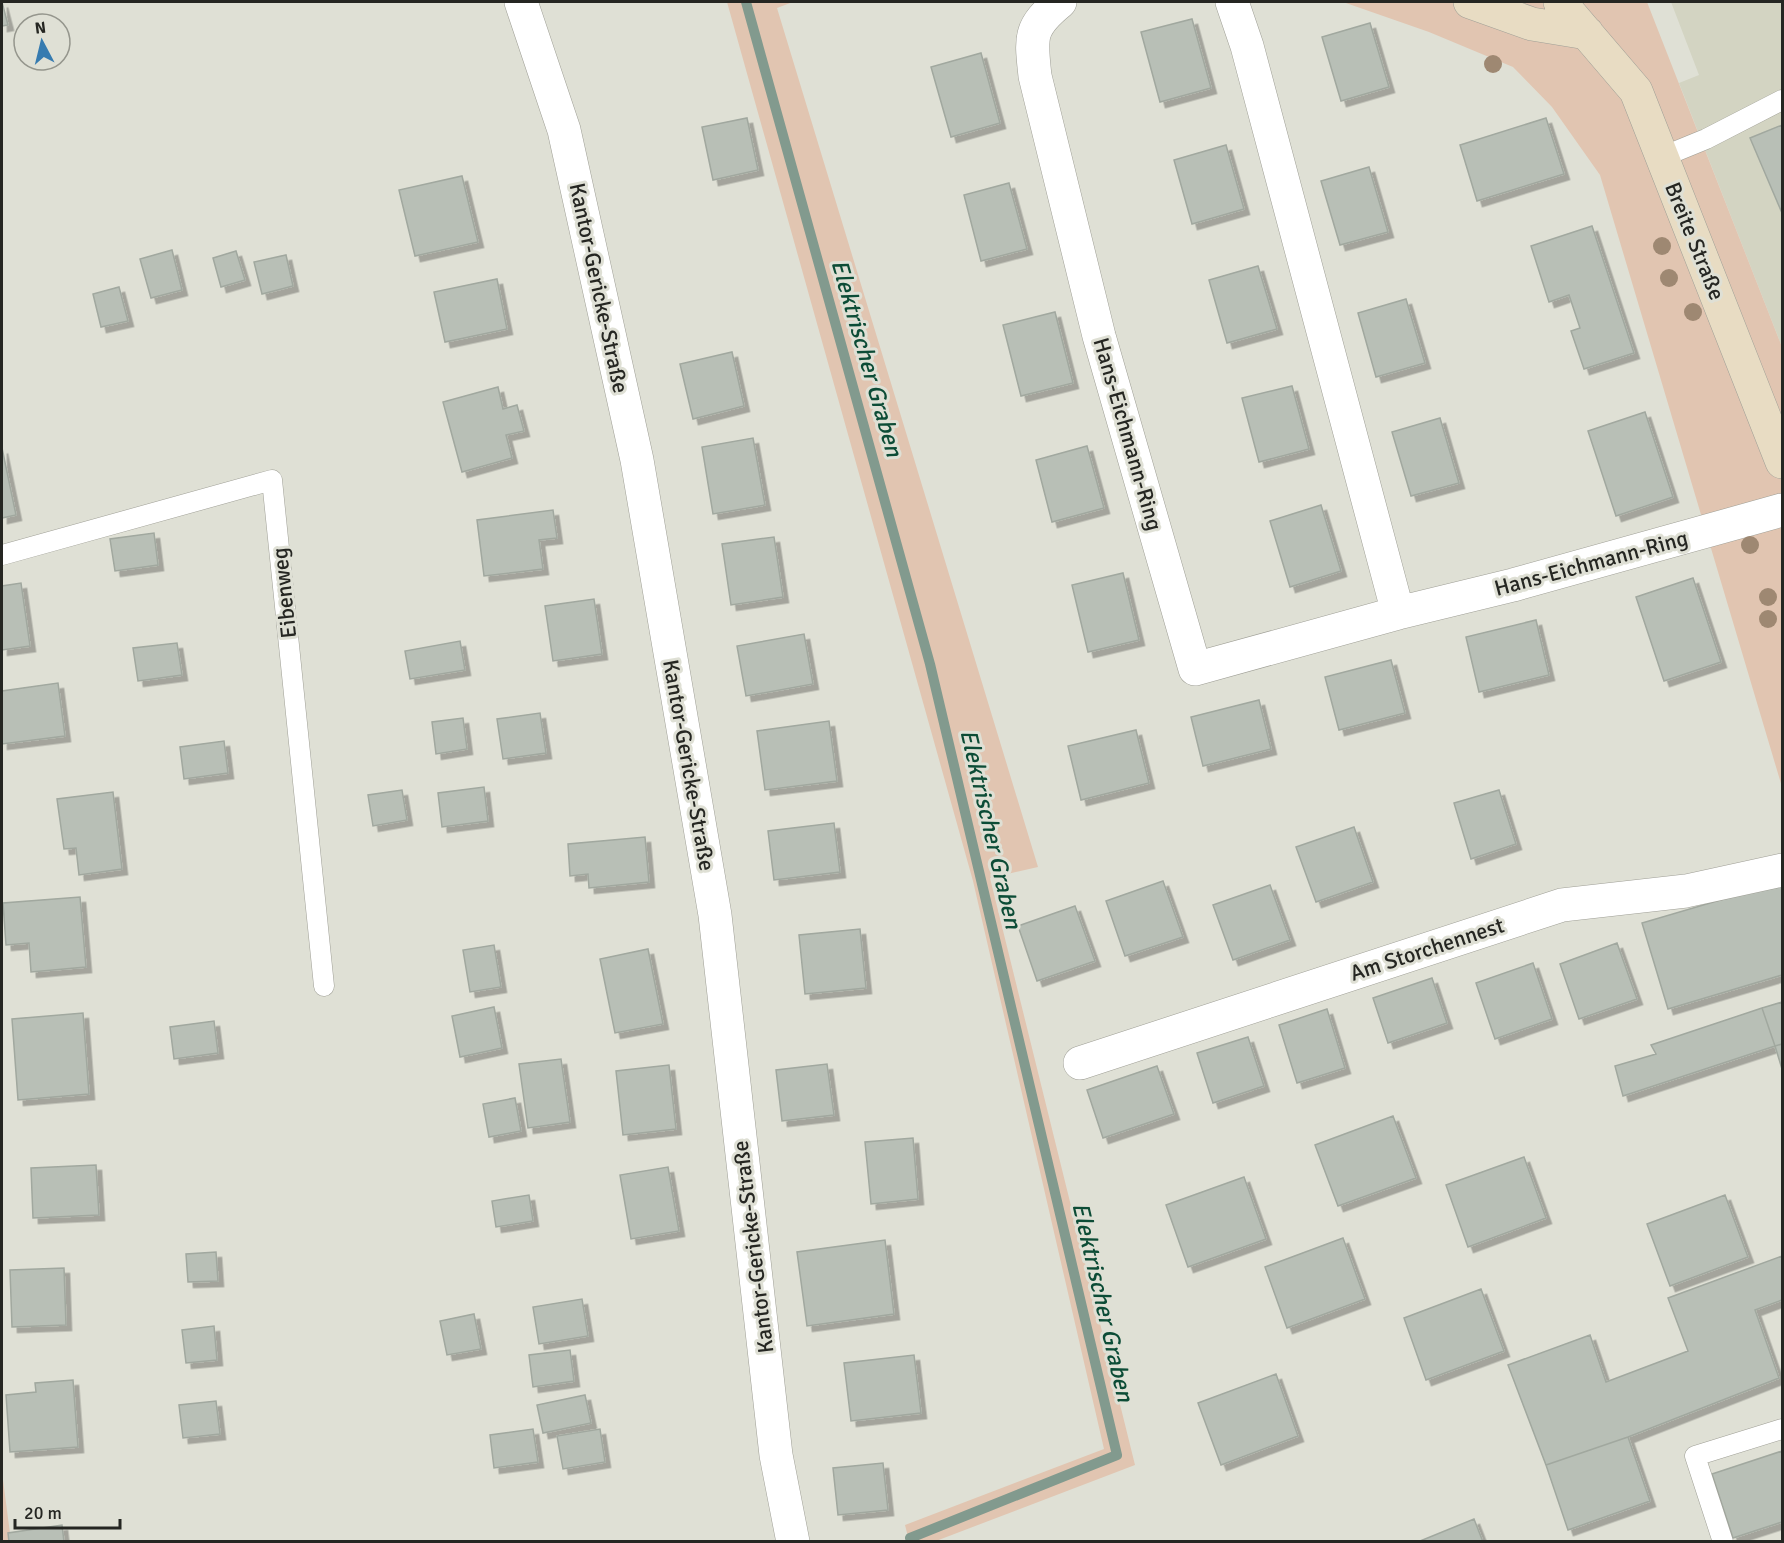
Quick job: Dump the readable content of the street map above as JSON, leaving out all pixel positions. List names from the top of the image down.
{
  "streets": {
    "main road": ["Breite Straße"],
    "street": ["Kantor-Gericke-Straße", "Hans-Eichmann-Ring", "Am Storchennest"],
    "lane": ["Eibenweg"]
  },
  "water": ["Elektrischer Graben"],
  "scale_bar": "20 m",
  "north": "top"
}
